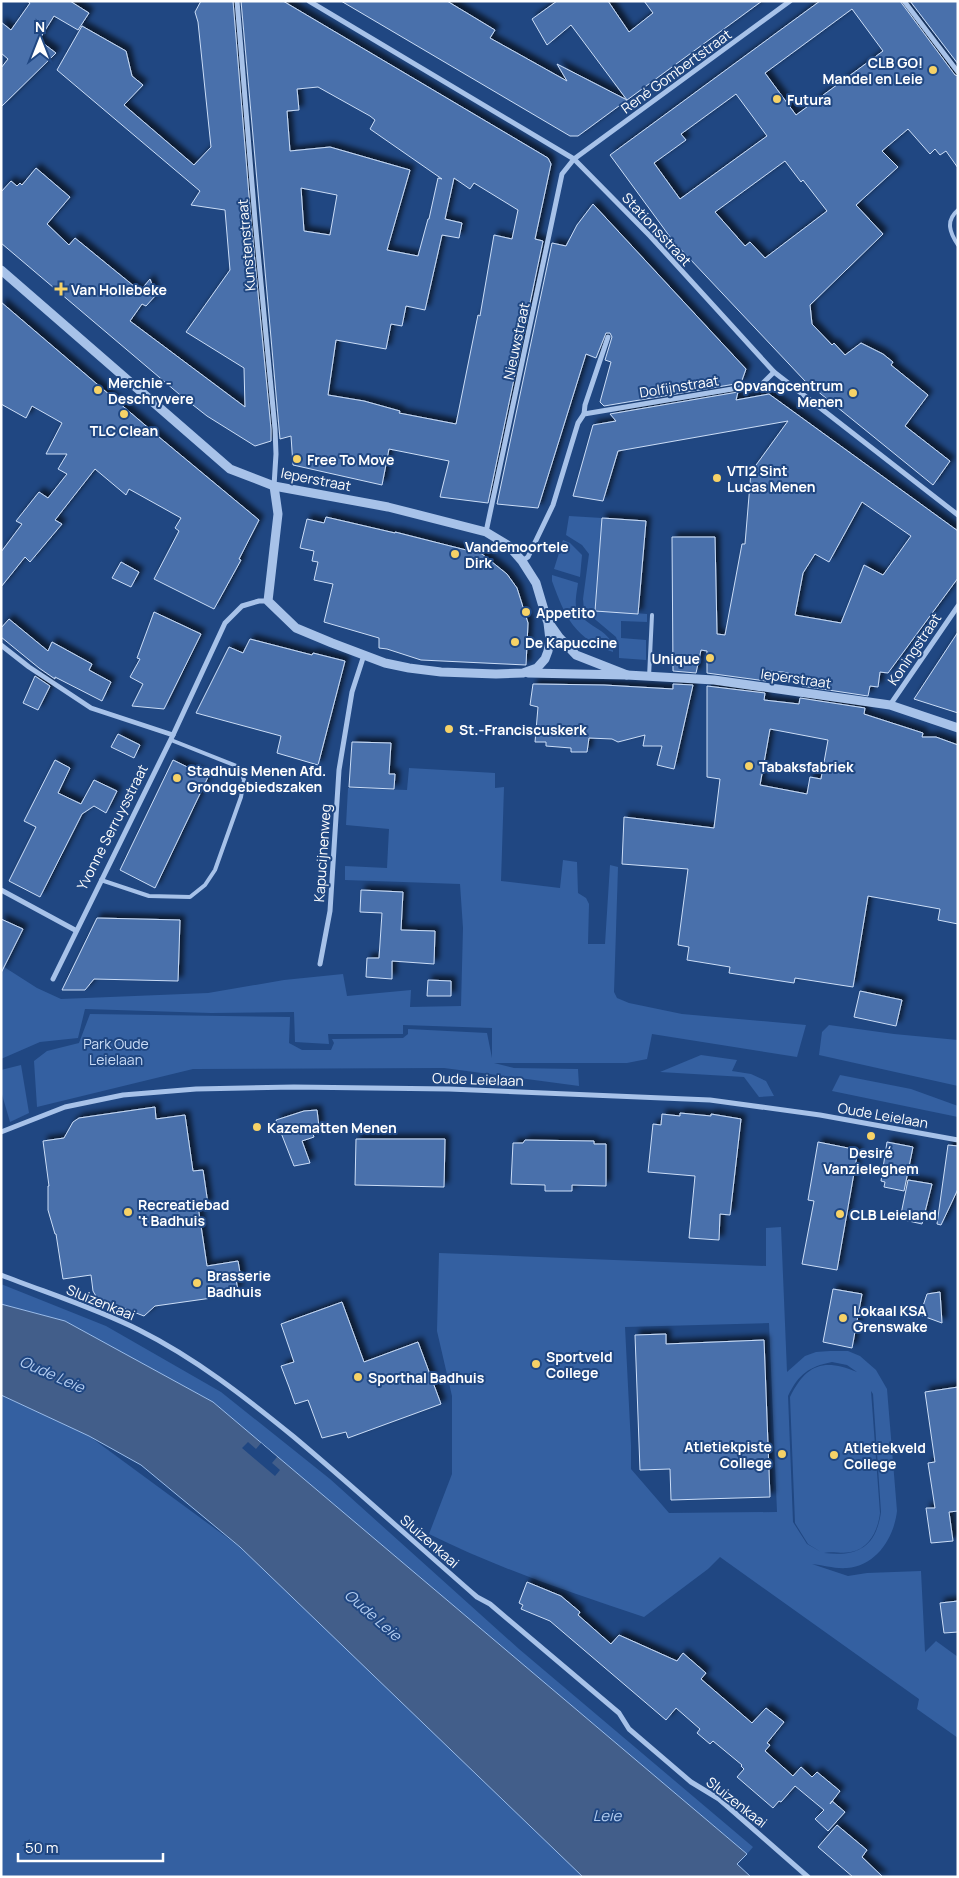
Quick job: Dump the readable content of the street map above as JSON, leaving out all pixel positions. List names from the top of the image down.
{
  "streets": {
    "street": [
      "René Gombertstraat",
      "Stationsstraat",
      "Kunstenstraat",
      "Nieuwstraat",
      "Dolfijnstraat",
      "Ieperstraat",
      "Koningstraat",
      "Yvonne Serruysstraat",
      "Kapucijnenweg",
      "Oude Leielaan",
      "Sluizenkaai"
    ]
  },
  "crossings": [
    ["René Gombertstraat", "Stationsstraat"],
    ["René Gombertstraat", "Nieuwstraat"],
    ["Stationsstraat", "Nieuwstraat"],
    ["Stationsstraat", "Dolfijnstraat"],
    ["Kunstenstraat", "Ieperstraat"],
    ["Nieuwstraat", "Ieperstraat"],
    ["Ieperstraat", "Koningstraat"]
  ],
  "water": ["Oude Leie", "Leie"],
  "parks": ["Park Oude Leielaan"],
  "places": {
    "other": [
      "CLB GO! Mandel en Leie",
      "Futura",
      "Merchie - Deschryvere",
      "Opvangcentrum Menen",
      "TLC Clean",
      "Free To Move",
      "VTI2 Sint Lucas Menen",
      "Vandemoortele Dirk",
      "Appetito",
      "De Kapuccine",
      "Unique",
      "St.-Franciscuskerk",
      "Tabaksfabriek",
      "Stadhuis Menen Afd. Grondgebiedszaken",
      "Kazematten Menen",
      "Desiré Vanzieleghem",
      "Recreatiebad 't Badhuis",
      "CLB Leieland",
      "Brasserie Badhuis",
      "Lokaal KSA Grenswake",
      "Sportveld College",
      "Sporthal Badhuis",
      "Atletiekpiste College",
      "Atletiekveld College"
    ],
    "health": ["Van Hollebeke"]
  },
  "scale_bar": "50 m",
  "north": "top"
}
